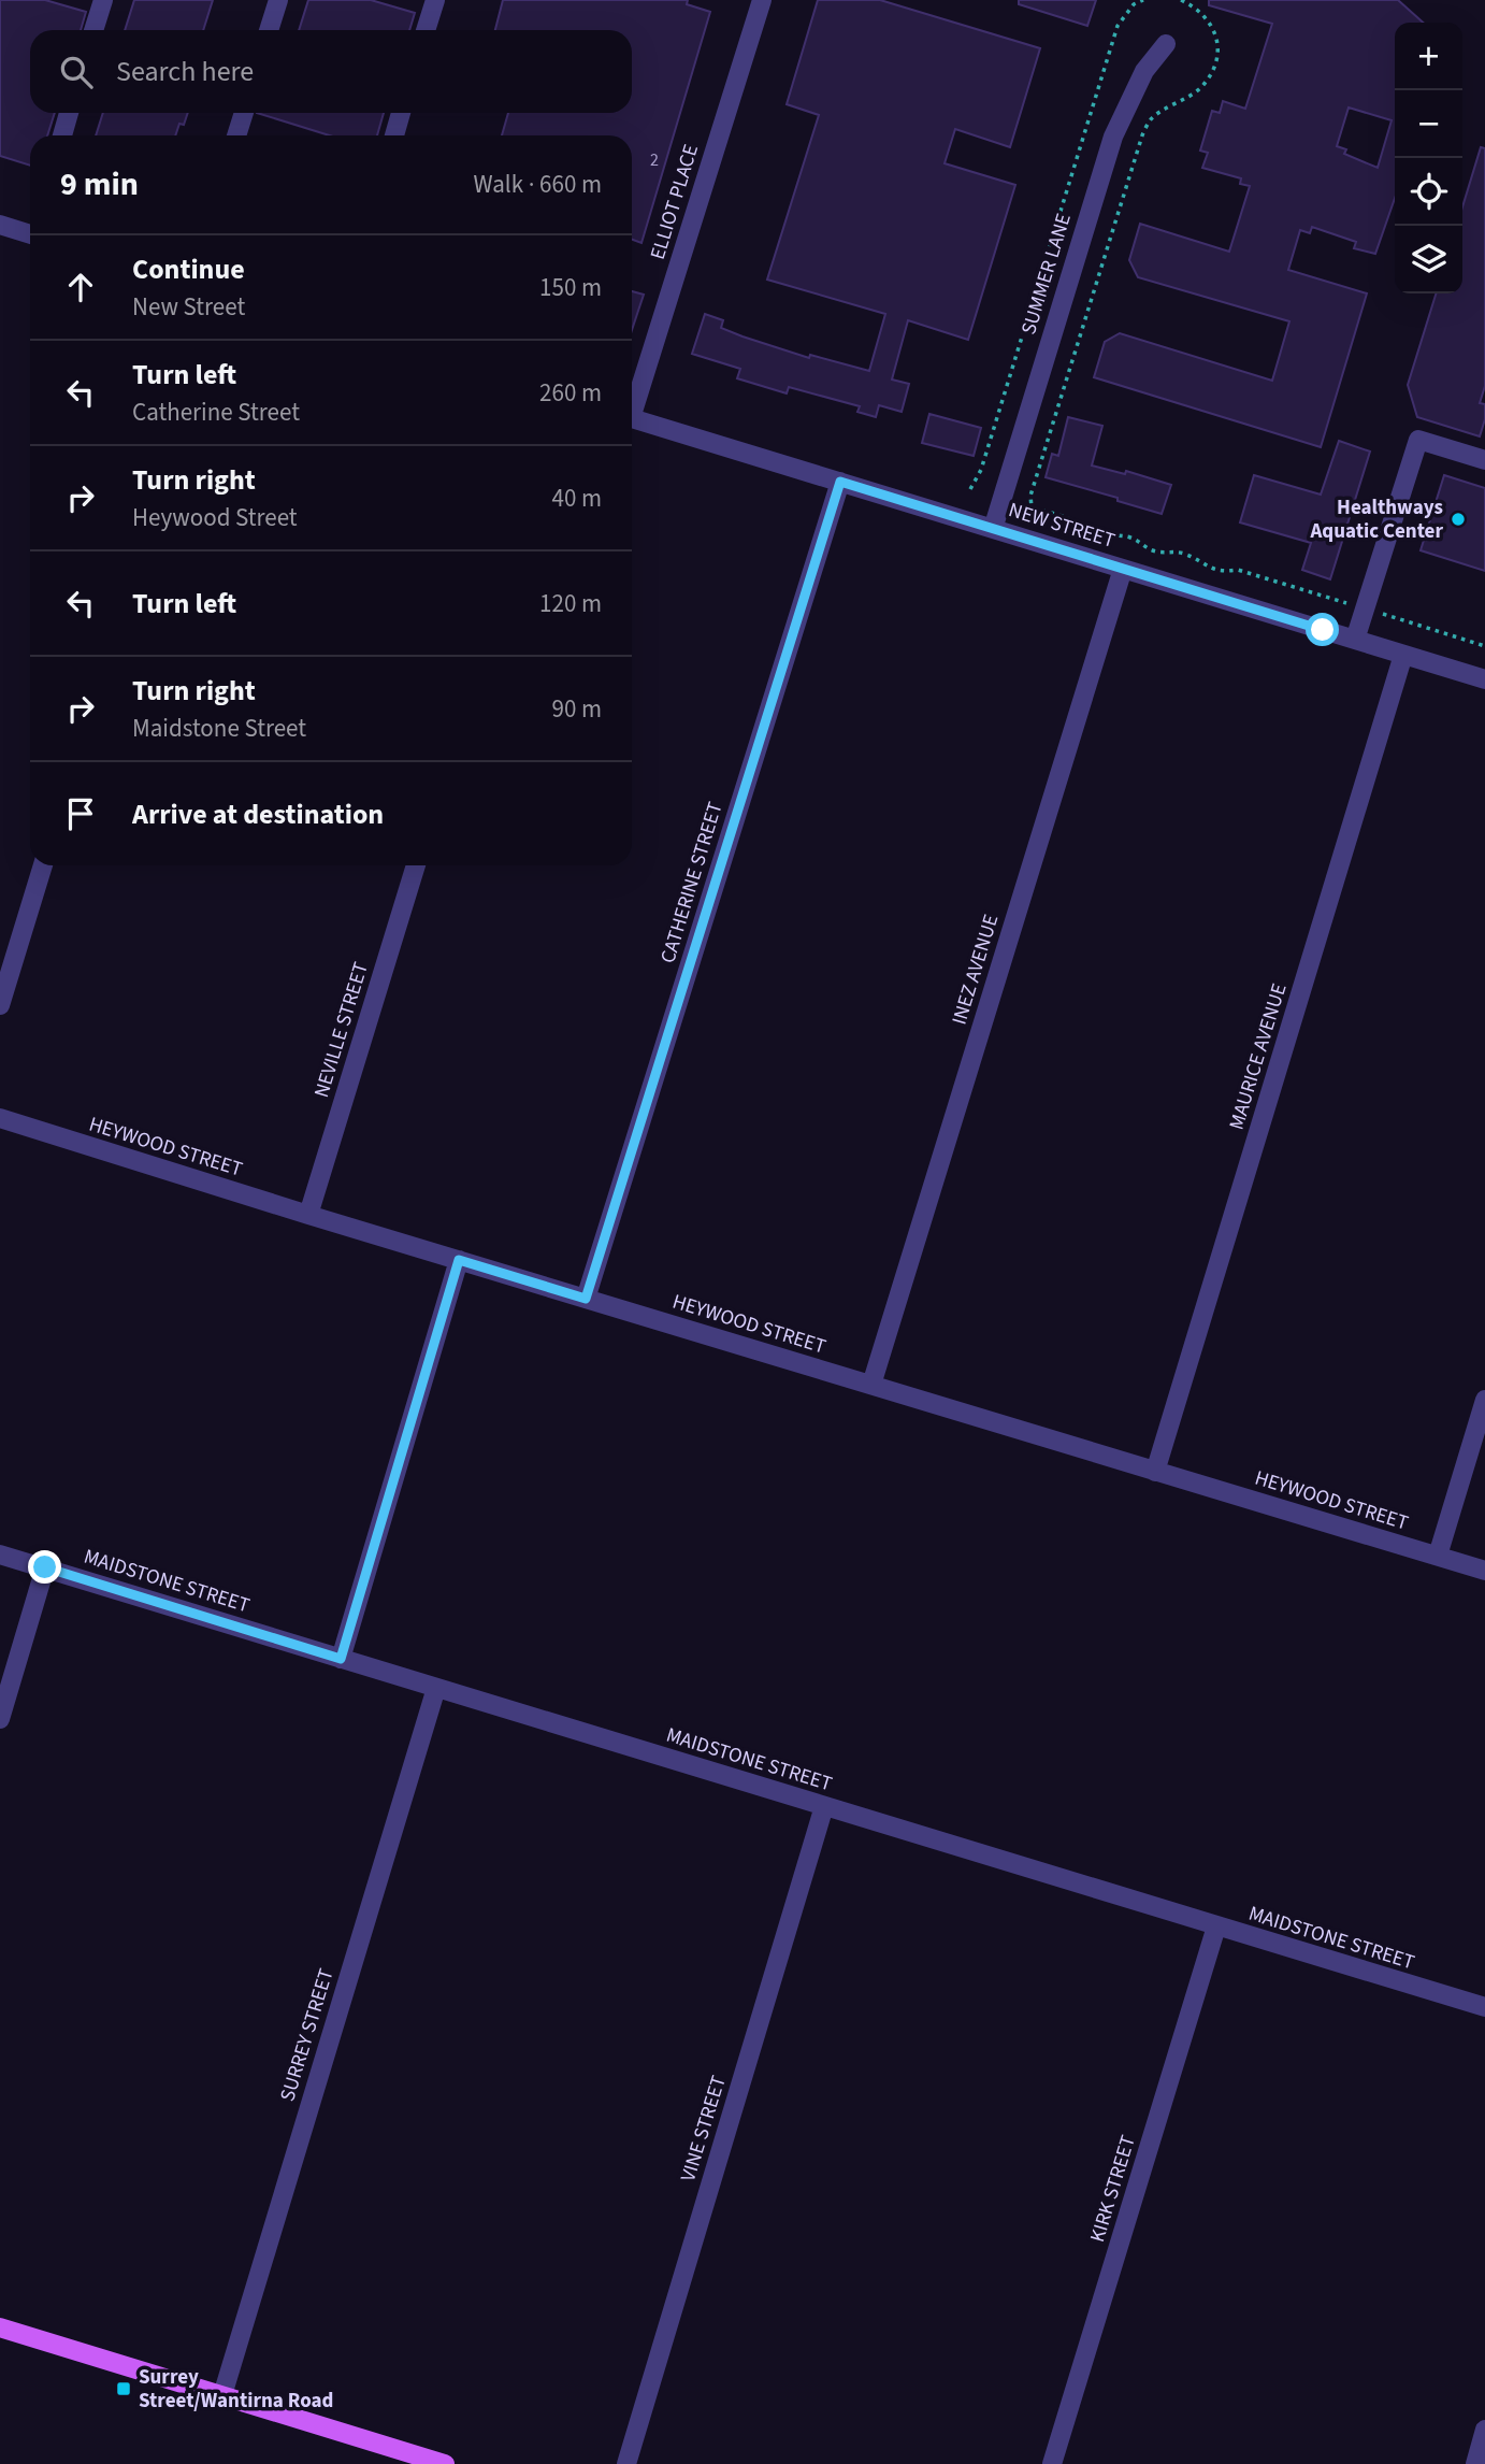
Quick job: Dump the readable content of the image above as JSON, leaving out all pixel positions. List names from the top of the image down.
{
  "streets": {
    "street": [
      "ELLIOT PLACE",
      "SUMMER LANE",
      "NEW STREET",
      "CATHERINE STREET",
      "INEZ AVENUE",
      "NEVILLE STREET",
      "MAURICE AVENUE",
      "HEYWOOD STREET",
      "MAIDSTONE STREET",
      "SURREY STREET",
      "VINE STREET",
      "KIRK STREET"
    ]
  },
  "crossings": [
    ["SUMMER LANE", "NEW STREET"],
    ["NEW STREET", "CATHERINE STREET"],
    ["NEW STREET", "INEZ AVENUE"],
    ["NEW STREET", "MAURICE AVENUE"],
    ["CATHERINE STREET", "HEYWOOD STREET"],
    ["INEZ AVENUE", "HEYWOOD STREET"],
    ["NEVILLE STREET", "HEYWOOD STREET"],
    ["MAURICE AVENUE", "HEYWOOD STREET"],
    ["MAIDSTONE STREET", "SURREY STREET"],
    ["MAIDSTONE STREET", "VINE STREET"],
    ["MAIDSTONE STREET", "KIRK STREET"]
  ],
  "places": {
    "other": ["Healthways Aquatic Center"],
    "transit": ["Surrey Street/Wantirna Road"]
  },
  "house_numbers": ["2"],
  "page": {
    "map_buttons": ["+", "−"],
    "search": "Search here",
    "heading": ["9 min", "Walk · 660 m"],
    "list": [
      ["Continue", "New Street", "150 m"],
      ["Turn left", "Catherine Street", "260 m"],
      ["Turn right", "Heywood Street", "40 m"],
      ["Turn left", "120 m"],
      ["Turn right", "Maidstone Street", "90 m"],
      "Arrive at destination"
    ]
  }
}
